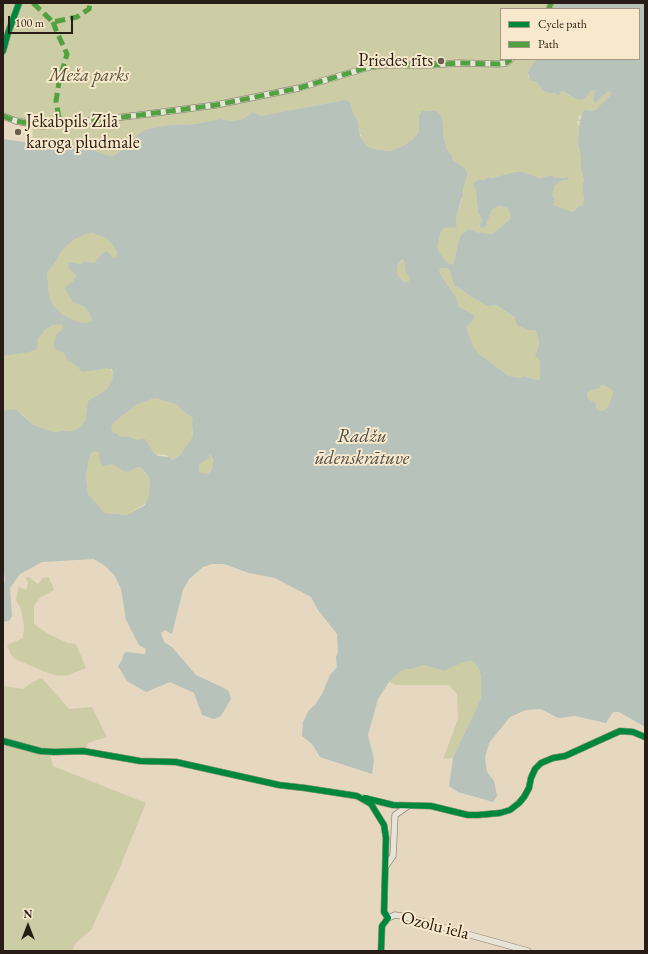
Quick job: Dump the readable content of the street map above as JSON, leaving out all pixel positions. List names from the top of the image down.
{
  "streets": {
    "street": ["Ozolu iela"]
  },
  "water": ["Radžu ūdenskrātuve"],
  "parks": ["Meža parks"],
  "places": ["Priedes rīts", "Jēkabpils Zilā karoga pludmale"],
  "legend": ["Cycle path", "Path"],
  "scale_bar": "100 m",
  "north": "top"
}
